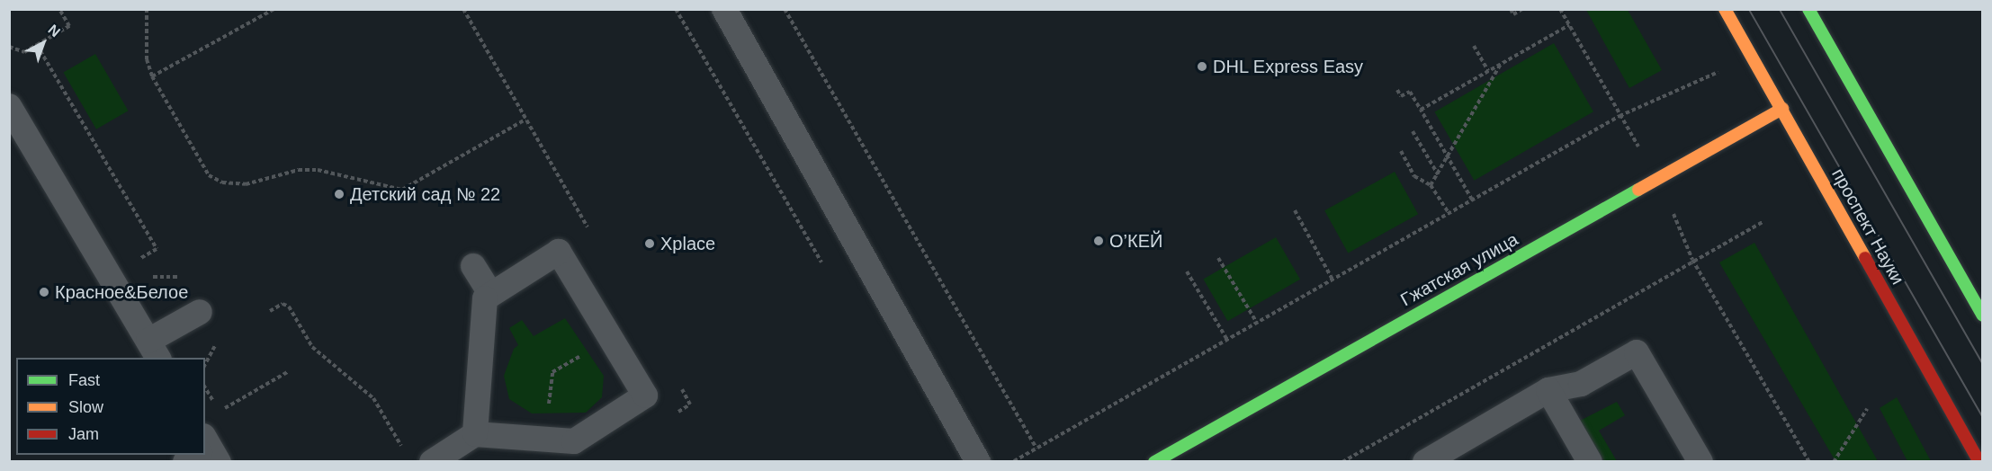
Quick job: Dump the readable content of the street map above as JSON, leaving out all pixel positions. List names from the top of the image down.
{
  "streets": {
    "main road": ["проспект Науки", "Гжатская улица"]
  },
  "crossings": [
    ["проспект Науки", "Гжатская улица"]
  ],
  "places": [
    "DHL Express Easy",
    "Детский сад № 22",
    "О’КЕЙ",
    "Xplace",
    "Красное&Белое"
  ],
  "legend": ["Fast", "Slow", "Jam"],
  "north": "top right"
}
